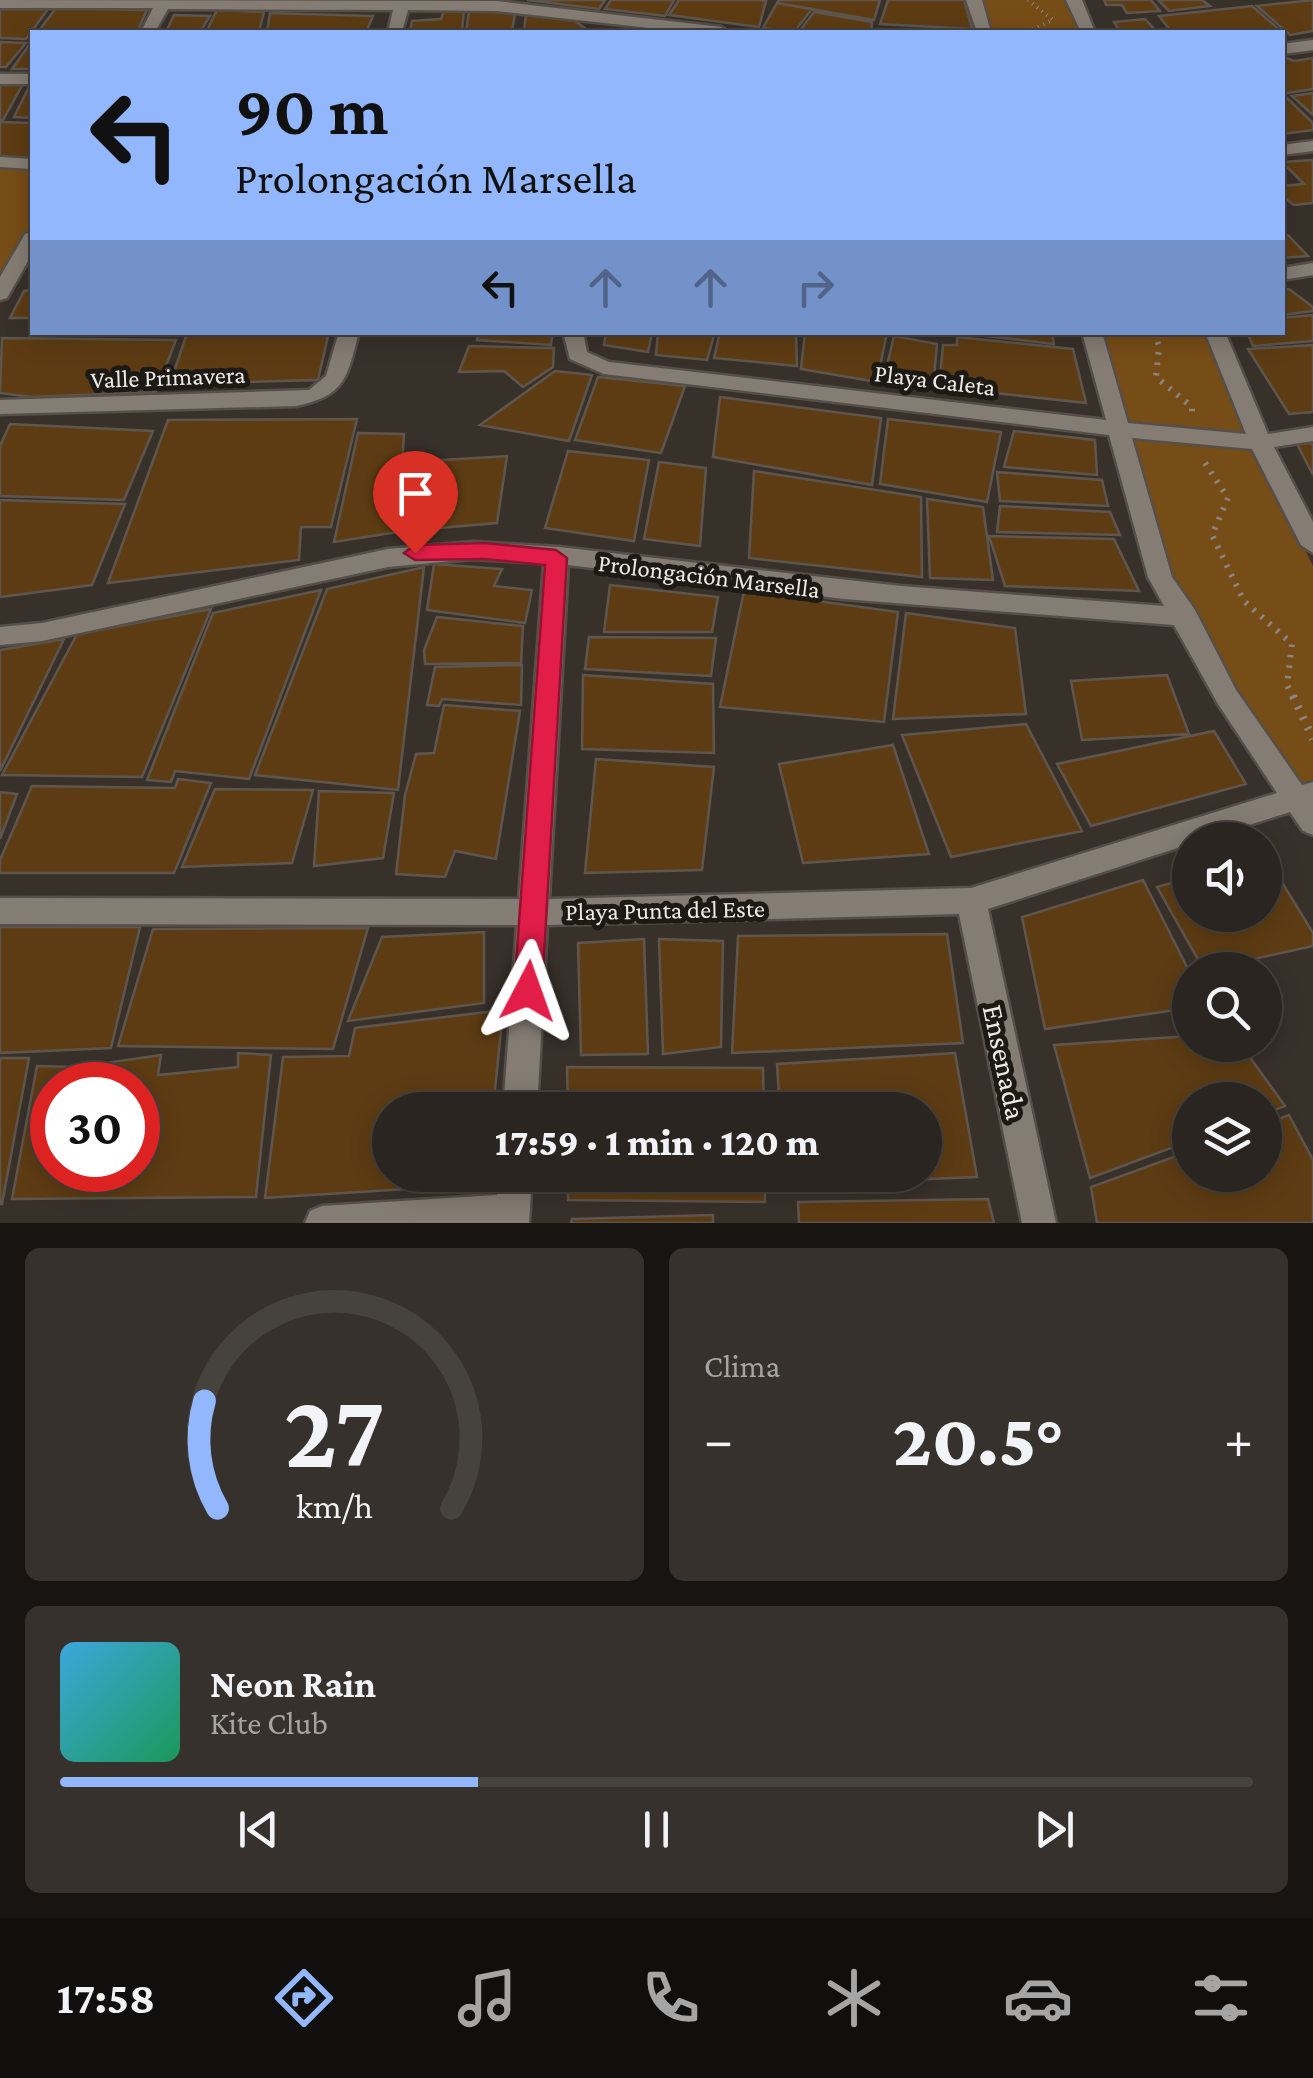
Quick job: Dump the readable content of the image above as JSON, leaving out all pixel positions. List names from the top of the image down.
{
  "streets": {
    "street": [
      "Valle Primavera",
      "Playa Caleta",
      "Prolongación Marsella",
      "Playa Punta del Este",
      "Ensenada"
    ]
  },
  "crossings": [
    ["Playa Punta del Este", "Ensenada"]
  ],
  "page": {
    "turn": ["90 m", "Prolongación Marsella"],
    "limit": "30",
    "trip": "17:59 · 1 min · 120 m",
    "tile": "Clima",
    "heat": ["−", "20.5°", "+"],
    "song": ["Neon Rain", "Kite Club"],
    "tabs": "17:58",
    "gauge": ["27", "km/h"]
  }
}
